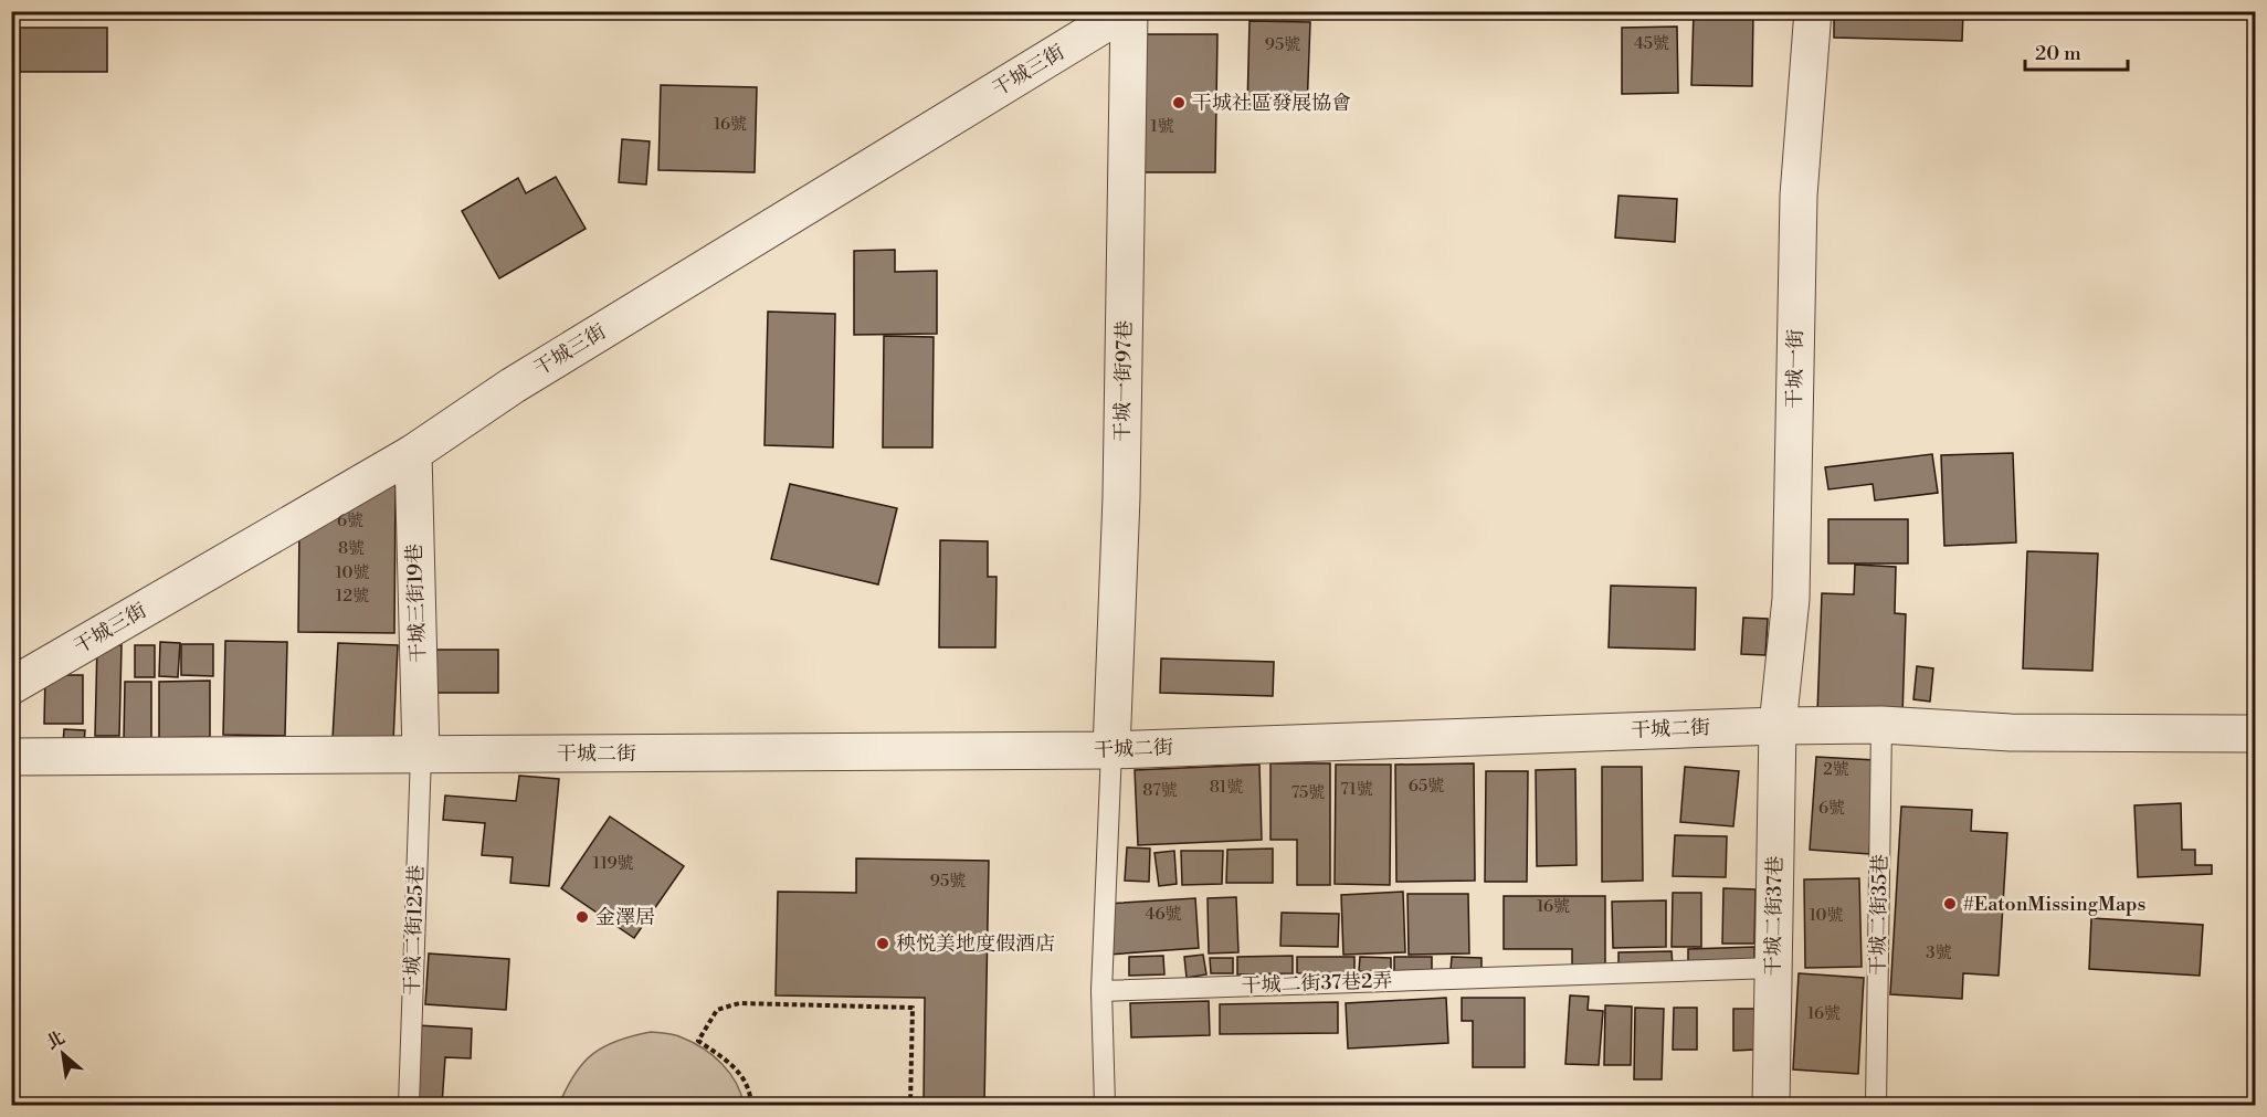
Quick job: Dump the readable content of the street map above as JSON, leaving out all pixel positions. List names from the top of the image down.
{
  "streets": {
    "street": [
      "干城三街",
      "干城一街",
      "干城一街97巷",
      "干城三街19巷",
      "干城二街",
      "干城二街37巷"
    ],
    "lane": ["干城二街35巷", "干城二街125巷", "干城二街37巷2弄"]
  },
  "crossings": [
    ["干城三街", "干城一街97巷"],
    ["干城三街", "干城三街19巷"],
    ["干城一街", "干城二街"],
    ["干城一街", "干城二街37巷"],
    ["干城一街97巷", "干城二街"],
    ["干城三街19巷", "干城二街"],
    ["干城三街19巷", "干城二街125巷"],
    ["干城二街", "干城二街35巷"],
    ["干城二街", "干城二街37巷"],
    ["干城二街", "干城二街125巷"],
    ["干城二街37巷", "干城二街37巷2弄"]
  ],
  "places": [
    "干城社區發展協會",
    "#EatonMissingMaps",
    "金澤居",
    "秧悦美地度假酒店"
  ],
  "house_numbers": [
    "45號",
    "95號",
    "16號",
    "1號",
    "6號",
    "8號",
    "10號",
    "12號",
    "2號",
    "65號",
    "81號",
    "71號",
    "87號",
    "75號",
    "6號",
    "119號",
    "95號",
    "16號",
    "46號",
    "10號",
    "3號",
    "16號"
  ],
  "scale_bar": "20 m",
  "north": "top left"
}
